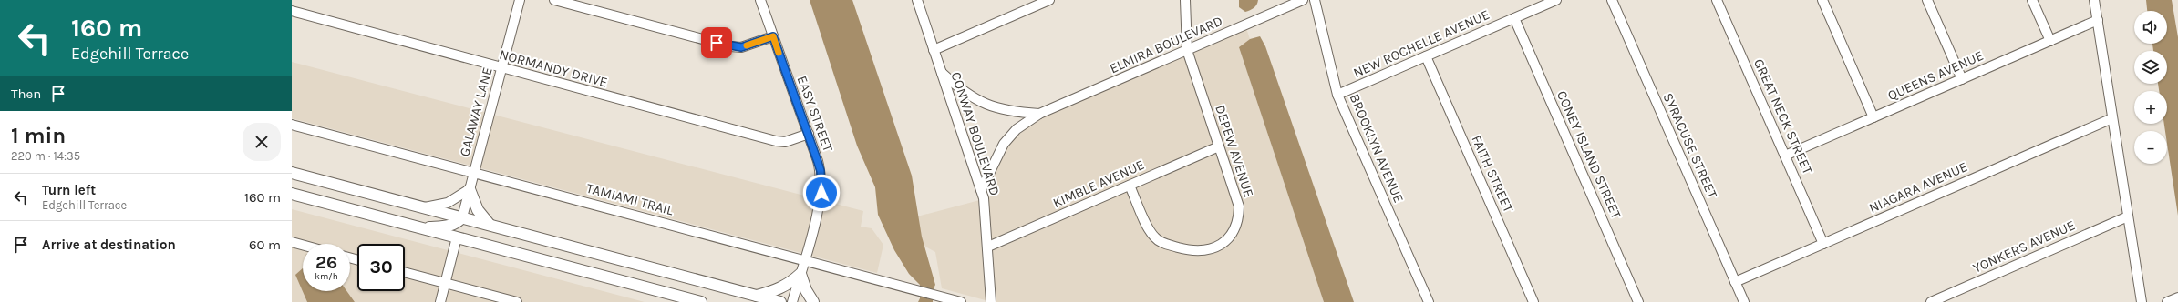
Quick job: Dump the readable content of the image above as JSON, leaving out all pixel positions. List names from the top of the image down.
{
  "streets": {
    "street": [
      "NEW ROCHELLE AVENUE",
      "ELMIRA BOULEVARD",
      "NORMANDY DRIVE",
      "QUEENS AVENUE",
      "GALAWAY LANE",
      "EASY STREET",
      "GREAT NECK STREET",
      "CONWAY BOULEVARD",
      "SYRACUSE STREET",
      "BROOKLYN AVENUE",
      "DEPEW AVENUE",
      "CONEY ISLAND STREET",
      "FAITH STREET",
      "KIMBLE AVENUE",
      "NIAGARA AVENUE",
      "TAMIAMI TRAIL",
      "YONKERS AVENUE"
    ]
  },
  "crossings": [
    ["NEW ROCHELLE AVENUE", "BROOKLYN AVENUE"],
    ["NEW ROCHELLE AVENUE", "CONEY ISLAND STREET"],
    ["NEW ROCHELLE AVENUE", "FAITH STREET"],
    ["ELMIRA BOULEVARD", "CONWAY BOULEVARD"],
    ["ELMIRA BOULEVARD", "DEPEW AVENUE"],
    ["NORMANDY DRIVE", "GALAWAY LANE"],
    ["NORMANDY DRIVE", "EASY STREET"],
    ["QUEENS AVENUE", "GREAT NECK STREET"],
    ["GALAWAY LANE", "TAMIAMI TRAIL"],
    ["EASY STREET", "TAMIAMI TRAIL"],
    ["GREAT NECK STREET", "NIAGARA AVENUE"],
    ["CONWAY BOULEVARD", "KIMBLE AVENUE"],
    ["SYRACUSE STREET", "NIAGARA AVENUE"],
    ["DEPEW AVENUE", "KIMBLE AVENUE"]
  ],
  "page": {
    "turn": ["160 m", "Edgehill Terrace"],
    "map_buttons": ["+", "−"],
    "then": "Then",
    "heading": ["1 min", "220 m · 14:35"],
    "list": [
      {
        "name": "Turn left",
        "note": "Edgehill Terrace",
        "value": "160 m"
      },
      {
        "name": "Arrive at destination",
        "value": "60 m"
      }
    ],
    "speed": "26 km/h",
    "limit": "30"
  }
}
